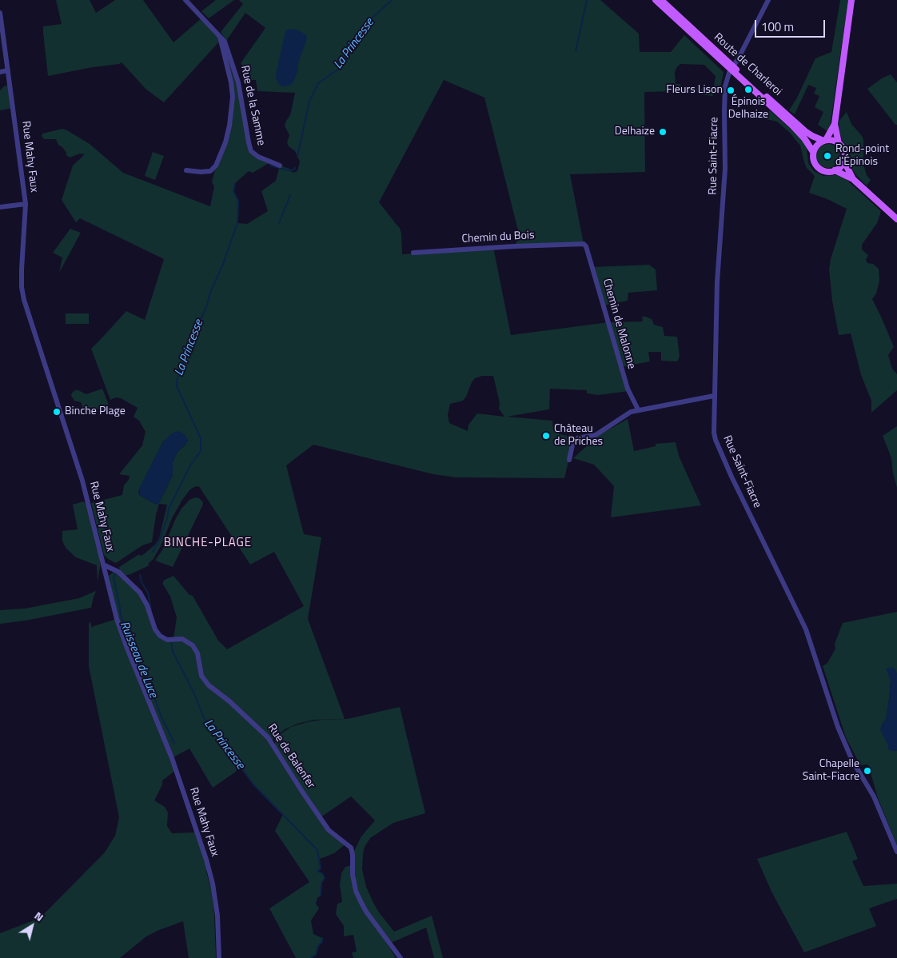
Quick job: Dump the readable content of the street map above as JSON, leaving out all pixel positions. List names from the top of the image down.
{
  "streets": {
    "main road": ["Route de Charleroi"],
    "street": [
      "Rue de la Samme",
      "Rue Saint-Fiacre",
      "Rue Mahy Faux",
      "Chemin du Bois",
      "Chemin de Malonne",
      "Rue de Balenfer"
    ]
  },
  "crossings": [
    ["Route de Charleroi", "Rue Saint-Fiacre"],
    ["Rue Mahy Faux", "Rue de Balenfer"],
    ["Chemin du Bois", "Chemin de Malonne"]
  ],
  "districts": ["BINCHE-PLAGE"],
  "water": ["La Princesse", "Ruisseau de Luce"],
  "places": [
    "Épinois Delhaize",
    "Fleurs Lison",
    "Delhaize",
    "Rond-point d'Épinois",
    "Binche Plage",
    "Château de Priches",
    "Chapelle Saint-Fiacre"
  ],
  "scale_bar": "100 m",
  "north": "top right"
}
